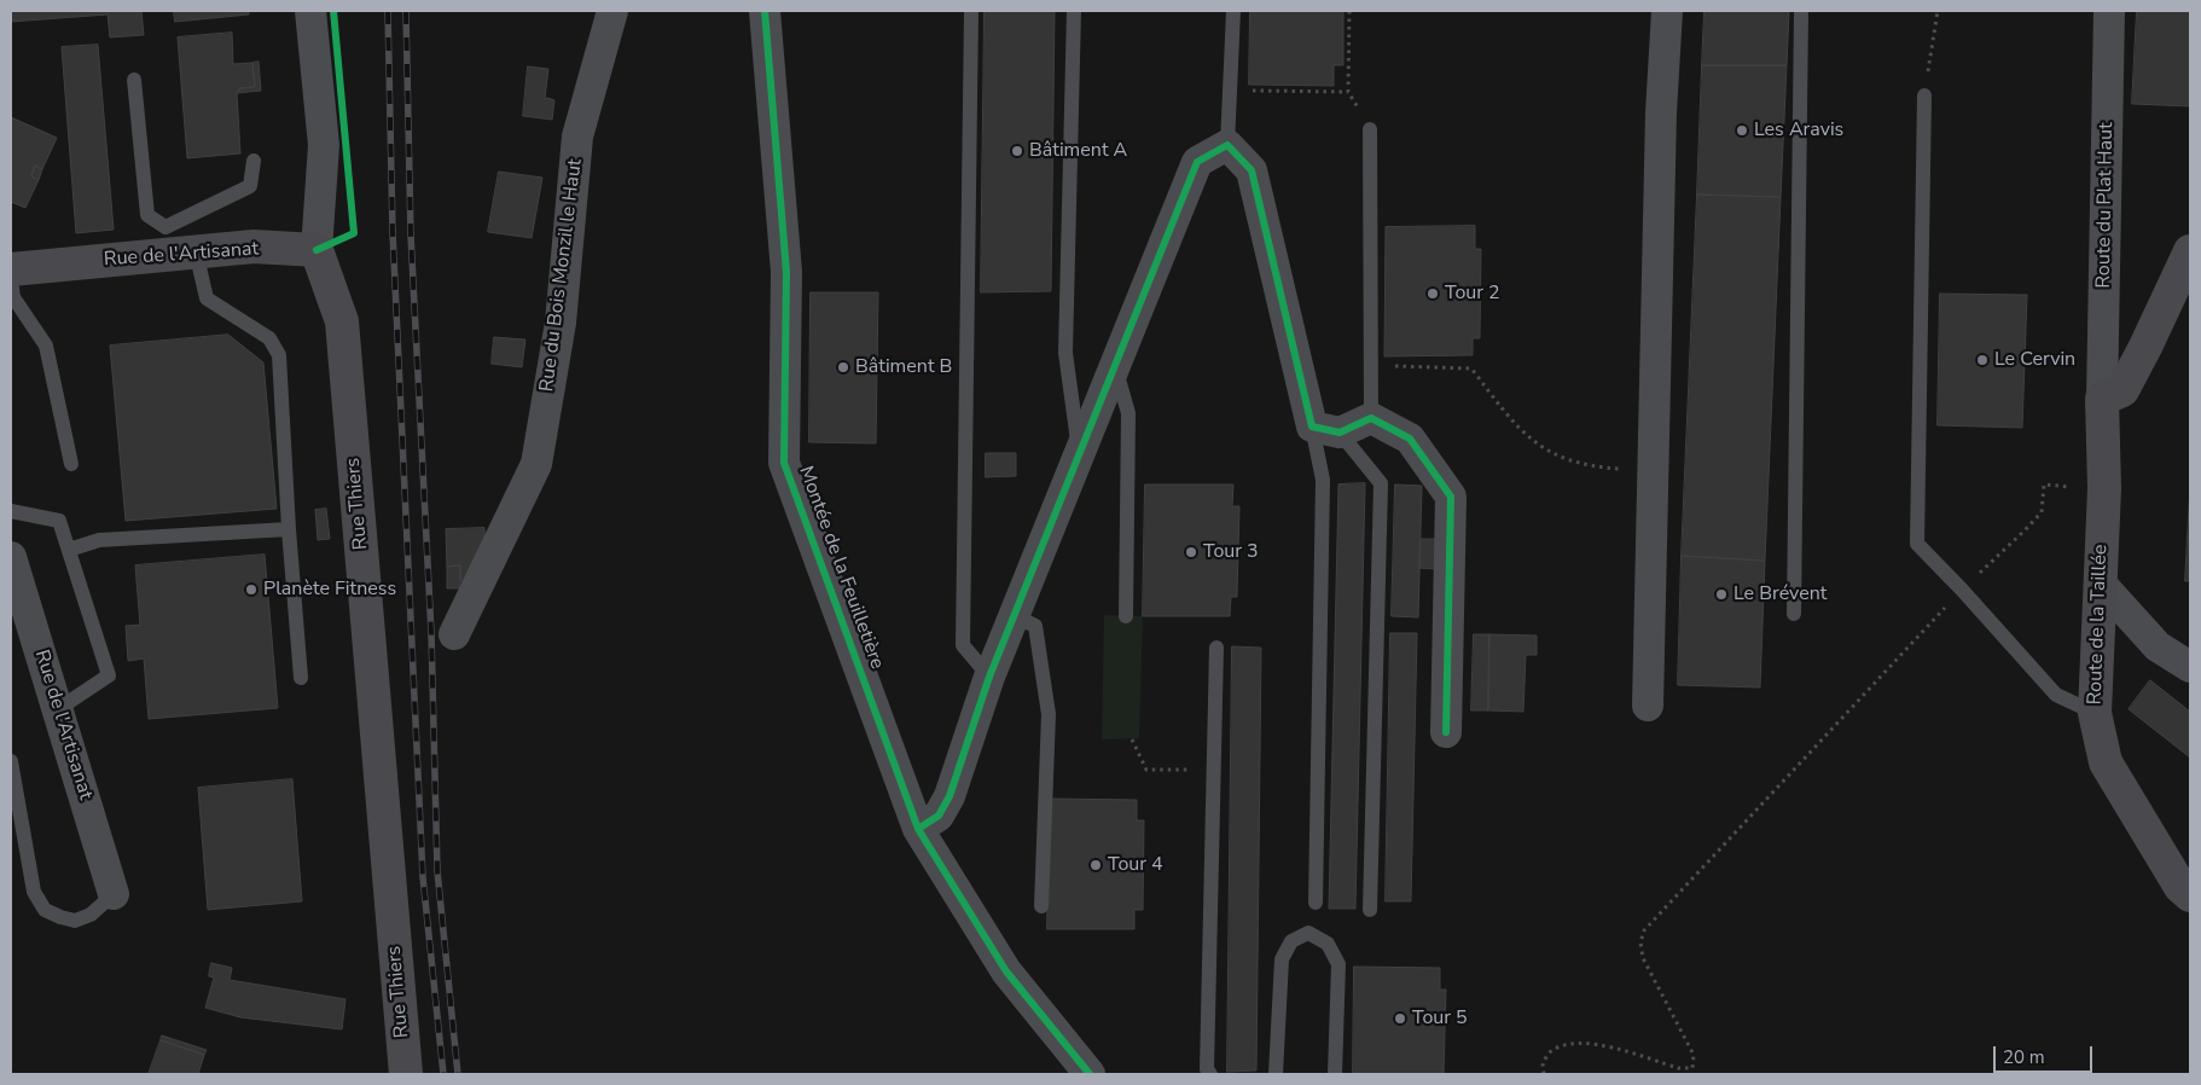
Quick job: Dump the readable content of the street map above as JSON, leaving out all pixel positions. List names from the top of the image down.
{
  "streets": {
    "street": [
      "Route du Plat Haut",
      "Rue de l'Artisanat",
      "Rue du Bois Monzil le Haut",
      "Rue Thiers",
      "Montée de la Feuilletière",
      "Route de la Taillée"
    ]
  },
  "crossings": [
    ["Route du Plat Haut", "Route de la Taillée"],
    ["Rue de l'Artisanat", "Rue Thiers"]
  ],
  "places": [
    "Les Aravis",
    "Bâtiment A",
    "Tour 2",
    "Le Cervin",
    "Bâtiment B",
    "Tour 3",
    "Planète Fitness",
    "Le Brévent",
    "Tour 4",
    "Tour 5"
  ],
  "scale_bar": "20 m"
}
